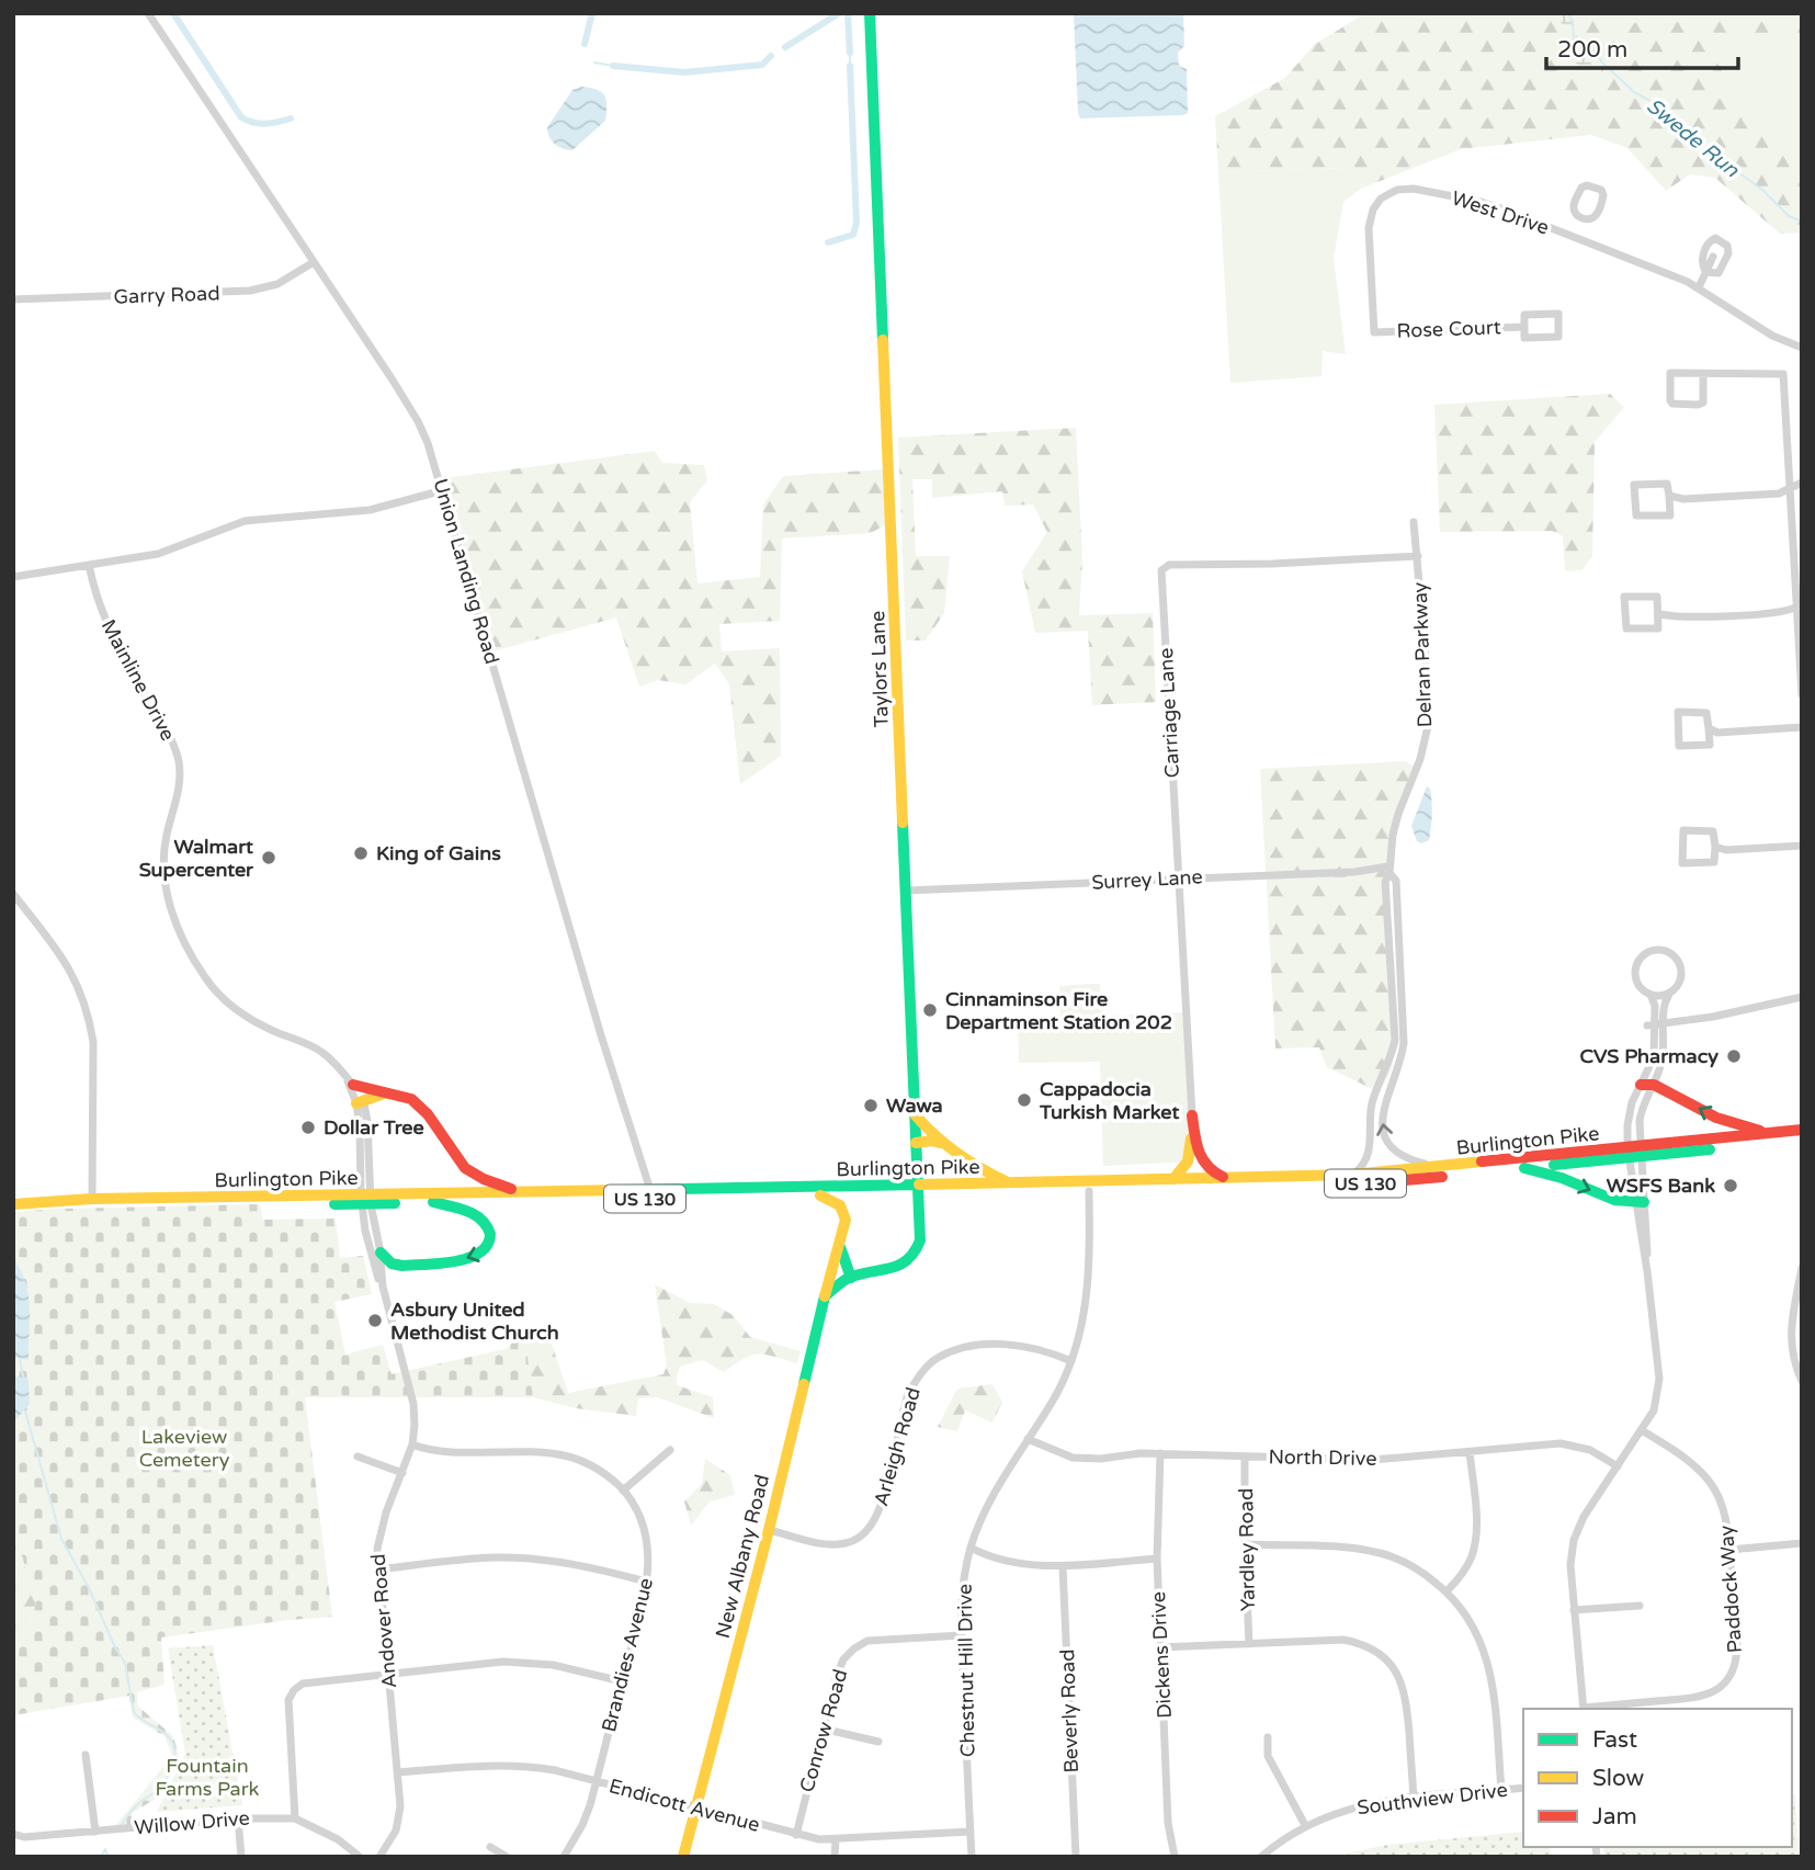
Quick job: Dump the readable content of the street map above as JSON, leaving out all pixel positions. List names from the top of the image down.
{
  "streets": {
    "main road": [
      "Taylors Lane",
      "Burlington Pike",
      "US 130",
      "New Albany Road"
    ],
    "street": [
      "West Drive",
      "Garry Road",
      "Rose Court",
      "Union Landing Road",
      "Delran Parkway",
      "Mainline Drive",
      "Carriage Lane",
      "Surrey Lane",
      "Arleigh Road",
      "North Drive",
      "Yardley Road",
      "Paddock Way",
      "Andover Road",
      "Brandies Avenue",
      "Dickens Drive",
      "Chestnut Hill Drive",
      "Beverly Road",
      "Conrow Road",
      "Southview Drive",
      "Endicott Avenue",
      "Willow Drive"
    ]
  },
  "crossings": [
    ["West Drive", "Rose Court"],
    ["Garry Road", "Union Landing Road"],
    ["Union Landing Road", "Burlington Pike"],
    ["Delran Parkway", "Carriage Lane"],
    ["Delran Parkway", "Surrey Lane"],
    ["Delran Parkway", "Burlington Pike"],
    ["Taylors Lane", "Surrey Lane"],
    ["Taylors Lane", "Burlington Pike"],
    ["Mainline Drive", "Andover Road"],
    ["Carriage Lane", "Surrey Lane"],
    ["Burlington Pike", "Andover Road"],
    ["Burlington Pike", "Chestnut Hill Drive"],
    ["Arleigh Road", "New Albany Road"],
    ["Arleigh Road", "Chestnut Hill Drive"],
    ["North Drive", "Yardley Road"],
    ["North Drive", "Dickens Drive"],
    ["North Drive", "Chestnut Hill Drive"],
    ["New Albany Road", "Endicott Avenue"],
    ["Andover Road", "Brandies Avenue"],
    ["Andover Road", "Endicott Avenue"],
    ["Brandies Avenue", "Endicott Avenue"],
    ["Chestnut Hill Drive", "Conrow Road"],
    ["Chestnut Hill Drive", "Endicott Avenue"],
    ["Conrow Road", "Endicott Avenue"]
  ],
  "water": ["Swede Run"],
  "parks": ["Lakeview Cemetery", "Fountain Farms Park"],
  "places": [
    "King of Gains",
    "Walmart Supercenter",
    "Cinnaminson Fire Department Station 202",
    "CVS Pharmacy",
    "Cappadocia Turkish Market",
    "Wawa",
    "Dollar Tree",
    "WSFS Bank",
    "Asbury United Methodist Church"
  ],
  "legend": ["Fast", "Slow", "Jam"],
  "scale_bar": "200 m"
}
